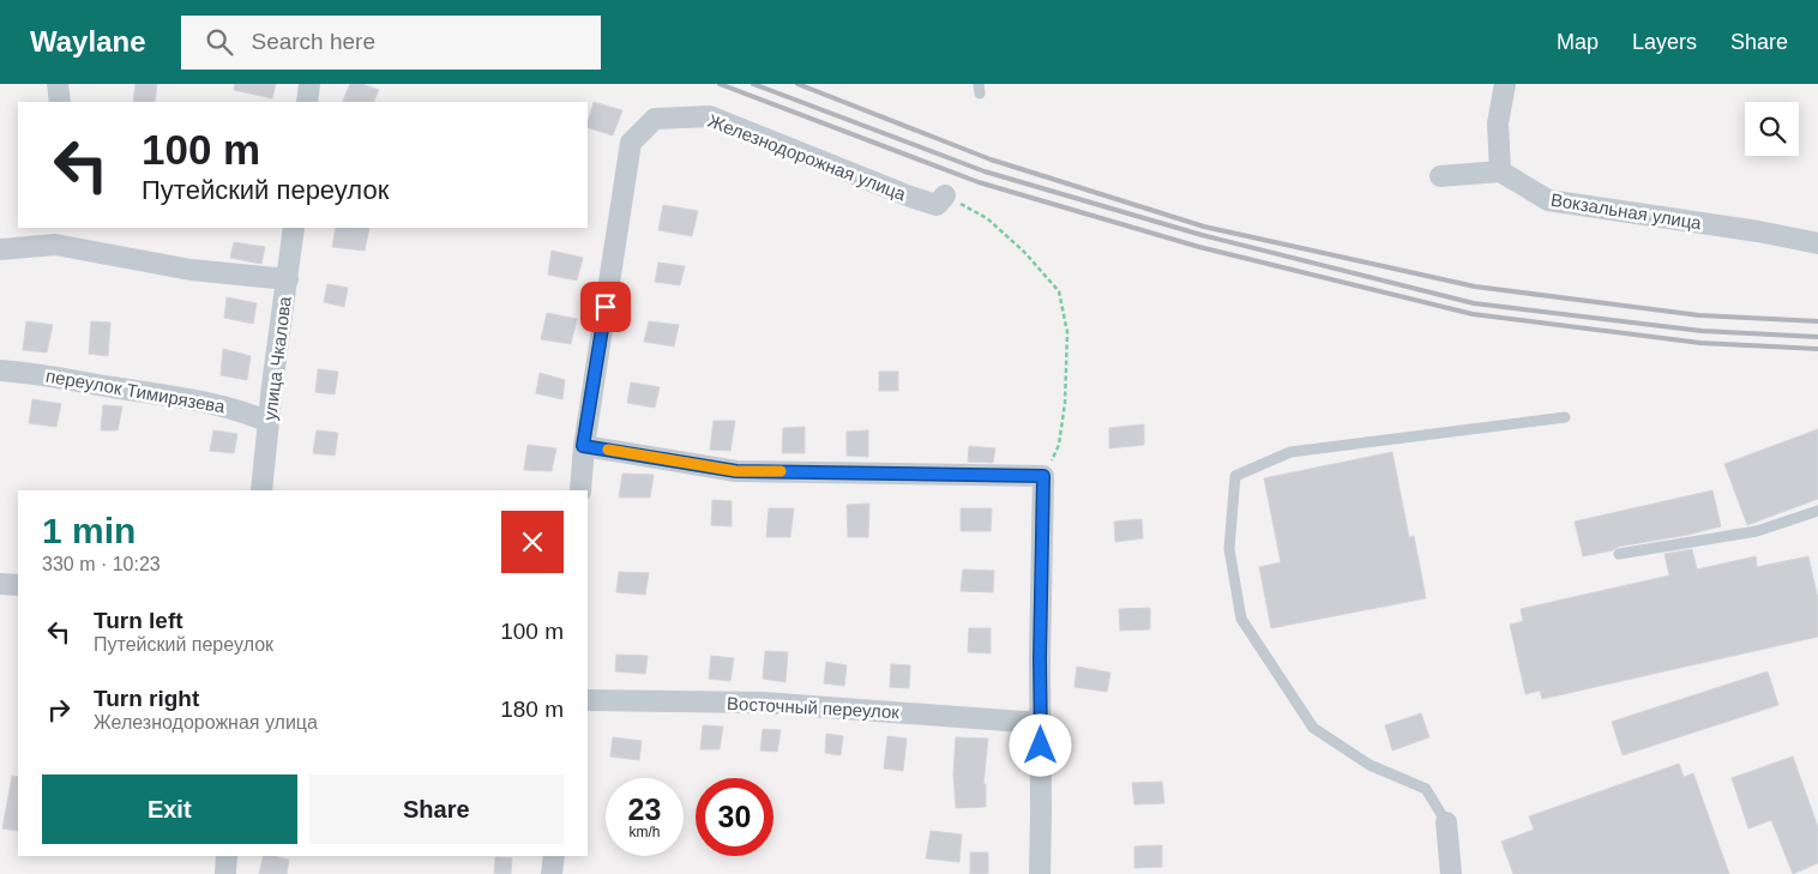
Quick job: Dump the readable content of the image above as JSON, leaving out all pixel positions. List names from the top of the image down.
{
  "streets": {
    "street": [
      "Железнодорожная улица",
      "Вокзальная улица",
      "улица Чкалова",
      "переулок Тимирязева",
      "Восточный переулок"
    ]
  },
  "crossings": [
    ["улица Чкалова", "переулок Тимирязева"]
  ],
  "page": {
    "header": "Waylane",
    "search": "Search here",
    "nav": ["Map", "Layers", "Share"],
    "turn": ["100 m", "Путейский переулок"],
    "heading": ["1 min", "330 m · 10:23"],
    "list": [
      {
        "name": "Turn left",
        "note": "Путейский переулок",
        "value": "100 m"
      },
      {
        "name": "Turn right",
        "note": "Железнодорожная улица",
        "value": "180 m"
      }
    ],
    "buttons": ["Exit", "Share"],
    "speed": "23 km/h",
    "limit": "30"
  }
}
